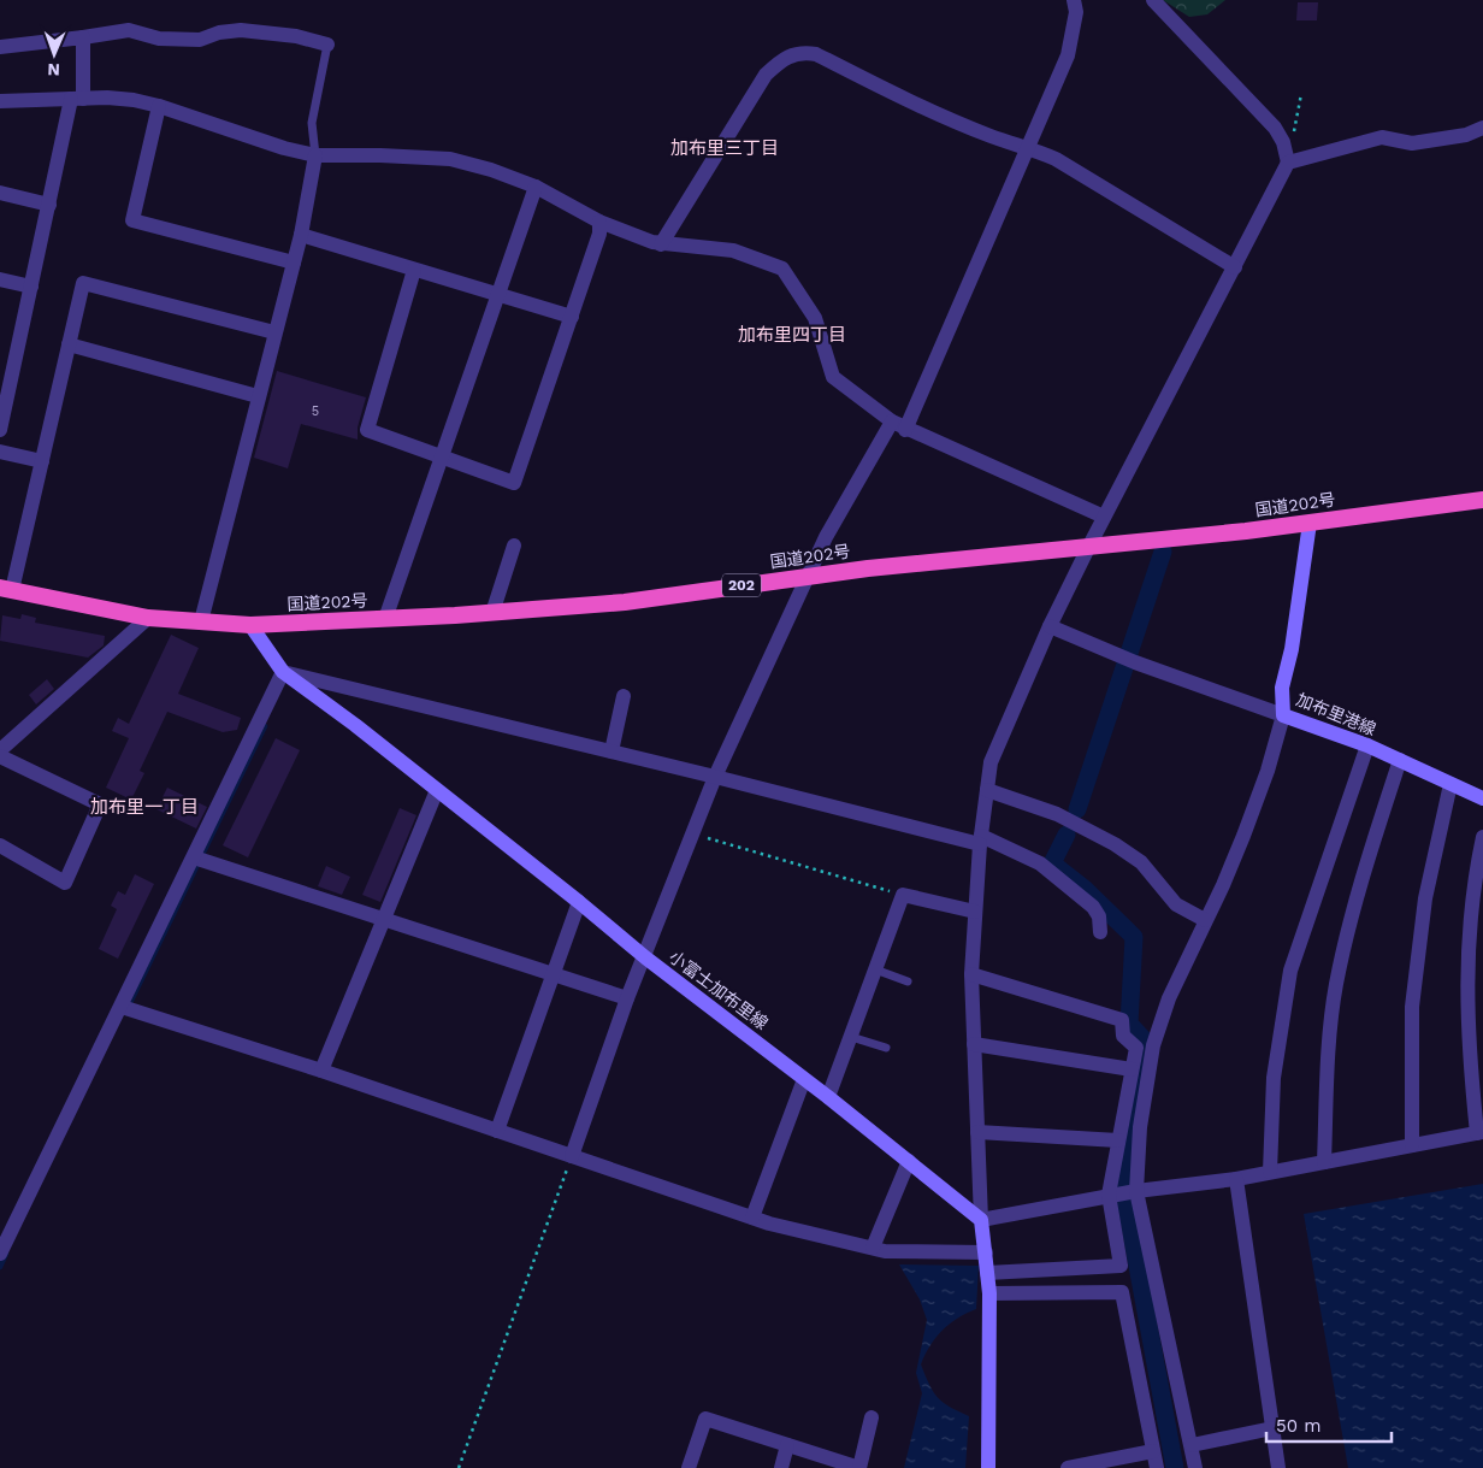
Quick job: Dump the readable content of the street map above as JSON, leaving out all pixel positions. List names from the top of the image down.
{
  "streets": {
    "highway": ["国道202号", "202"],
    "main road": ["加布里港線", "小富士加布里線"]
  },
  "crossings": [
    ["国道202号", "加布里港線"],
    ["国道202号", "小富士加布里線"]
  ],
  "districts": ["加布里三丁目", "加布里四丁目", "加布里一丁目"],
  "house_numbers": ["5"],
  "scale_bar": "50 m",
  "north": "bottom"
}
